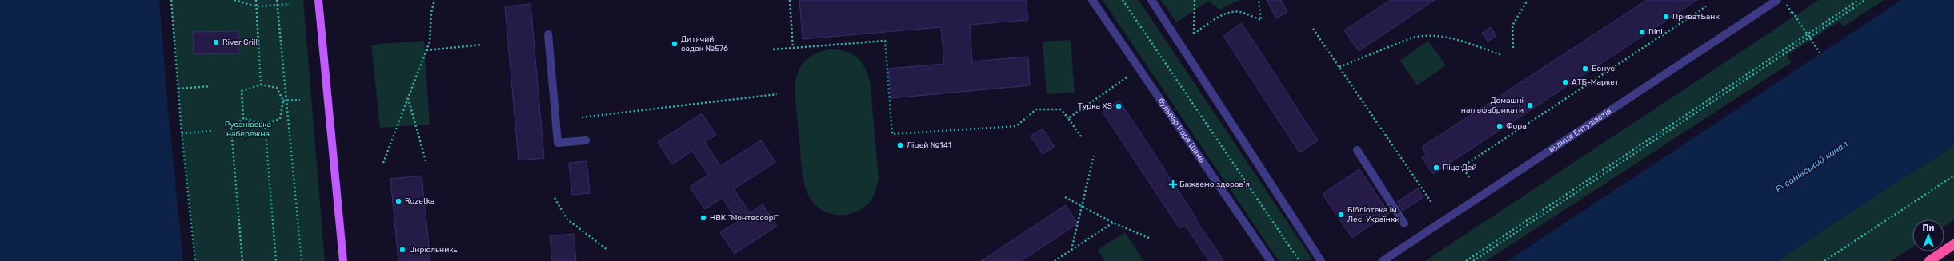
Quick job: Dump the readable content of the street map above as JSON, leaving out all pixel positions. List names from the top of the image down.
{
  "streets": {
    "street": ["вулиця Ентузіастів", "бульвар Ігоря Шамо"]
  },
  "water": ["Русанівський канал"],
  "parks": ["Русанівська набережна"],
  "places": {
    "other": [
      "ПриватБанк",
      "Dini",
      "River Grill",
      "Дитячий садок №576",
      "Бонус",
      "АТБ-Маркет",
      "Домашні напівфабрикати",
      "Турка XS",
      "Фора",
      "Ліцей №141",
      "Піца Дей",
      "Rozetka",
      "Бібліотека ім. Лесі Українки",
      "НВК \"Монтессорі\"",
      "Цирюльникь"
    ],
    "health": ["Бажаемо здоров'я"]
  },
  "north": "top"
}
